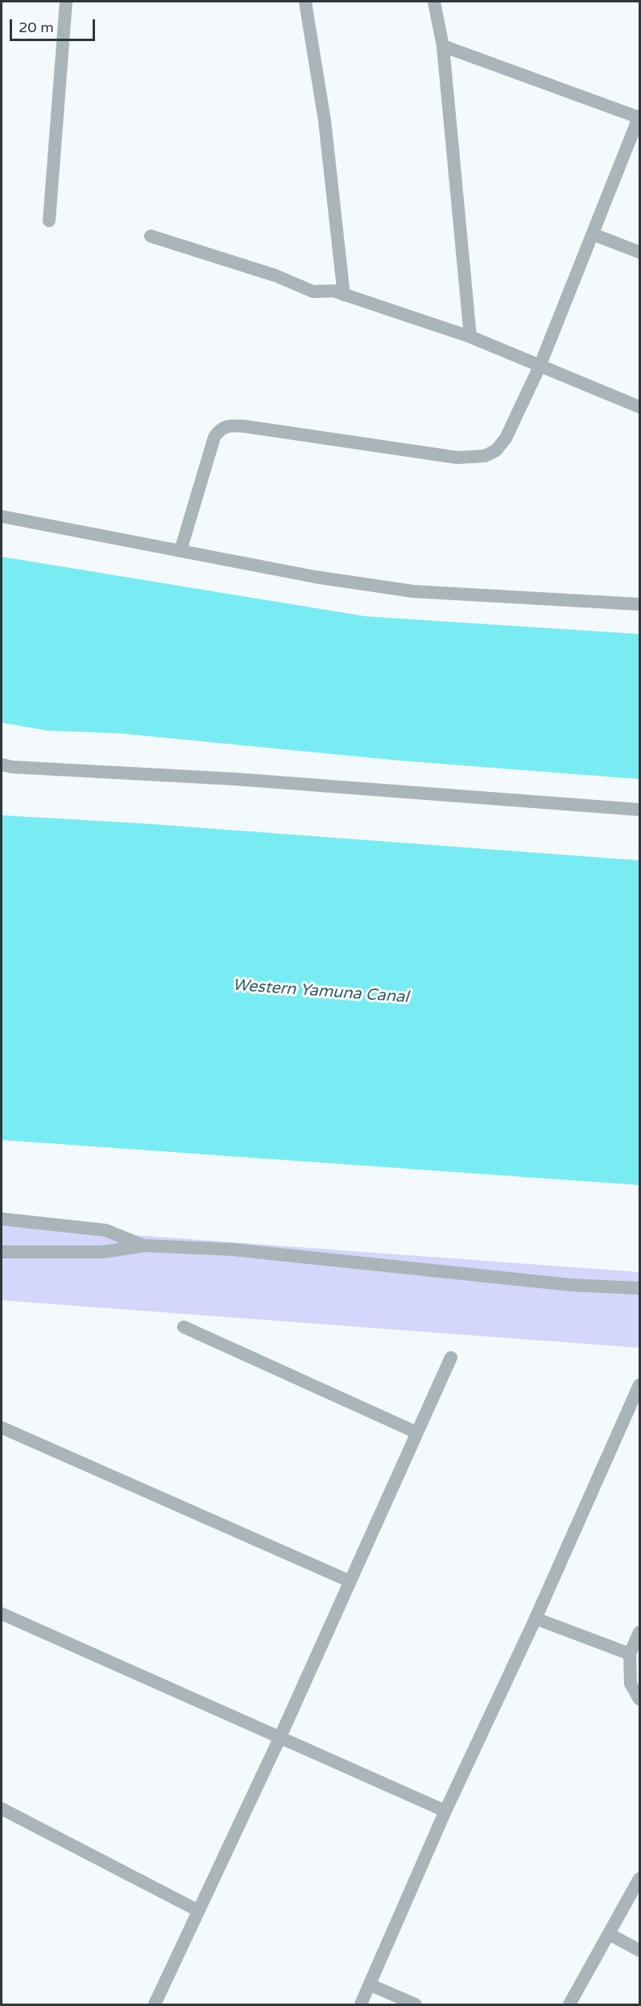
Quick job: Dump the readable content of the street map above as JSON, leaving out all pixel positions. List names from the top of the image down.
{
  "water": ["Western Yamuna Canal"],
  "scale_bar": "20 m"
}
